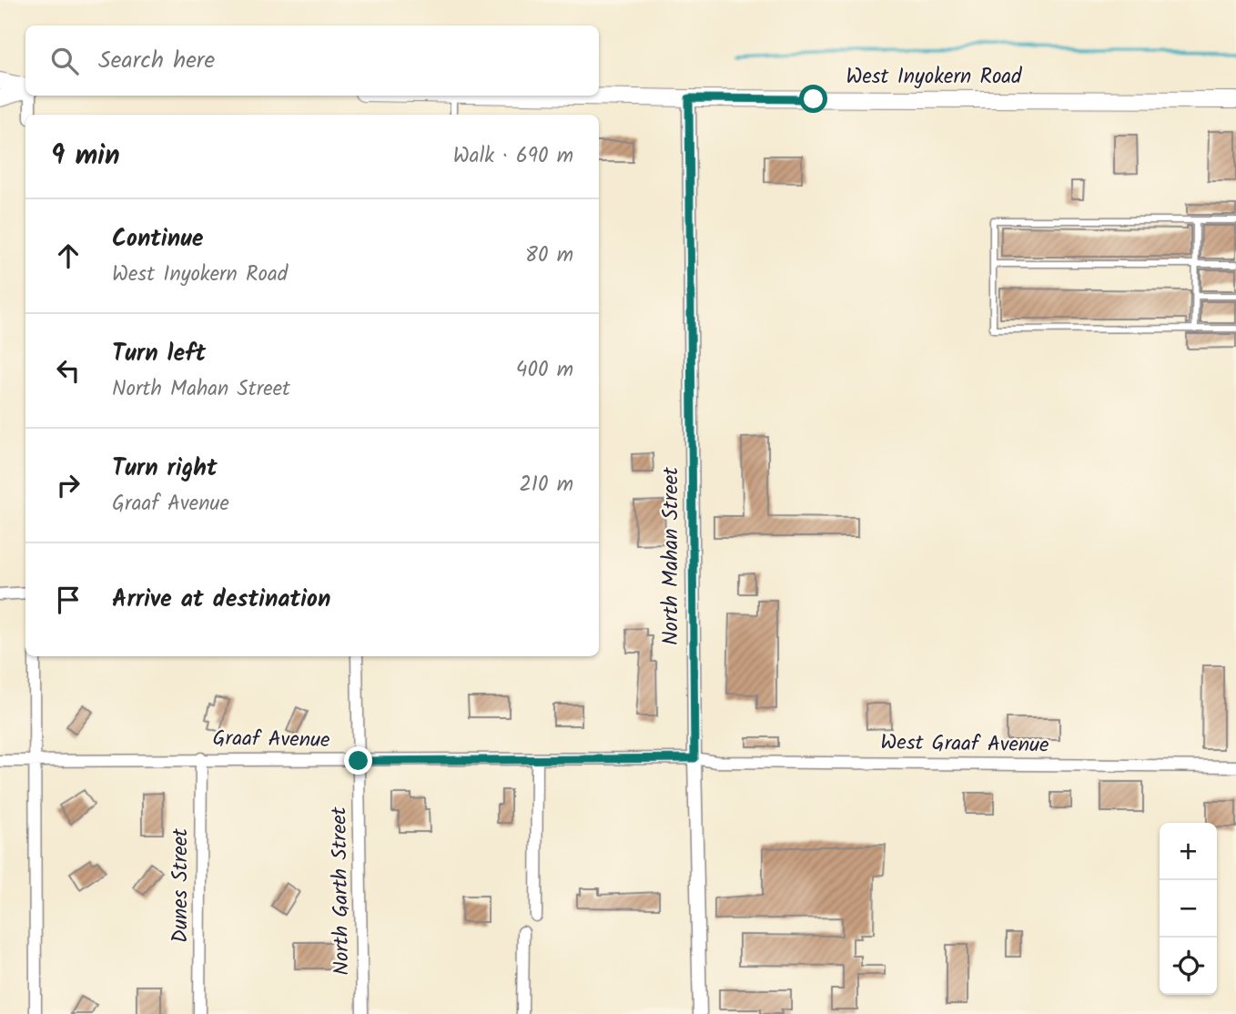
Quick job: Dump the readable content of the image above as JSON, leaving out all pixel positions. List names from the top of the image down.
{
  "streets": {
    "main road": ["West Inyokern Road"],
    "street": [
      "North Mahan Street",
      "Graaf Avenue",
      "West Graaf Avenue",
      "Dunes Street",
      "North Garth Street"
    ]
  },
  "crossings": [
    ["West Inyokern Road", "North Mahan Street"],
    ["North Mahan Street", "Graaf Avenue"],
    ["North Mahan Street", "West Graaf Avenue"],
    ["Graaf Avenue", "West Graaf Avenue"],
    ["Graaf Avenue", "Dunes Street"],
    ["Graaf Avenue", "North Garth Street"]
  ],
  "page": {
    "search": "Search here",
    "heading": ["9 min", "Walk · 690 m"],
    "list": [
      ["Continue", "West Inyokern Road", "80 m"],
      ["Turn left", "North Mahan Street", "400 m"],
      ["Turn right", "Graaf Avenue", "210 m"],
      "Arrive at destination"
    ],
    "map_buttons": ["+", "−"]
  }
}
